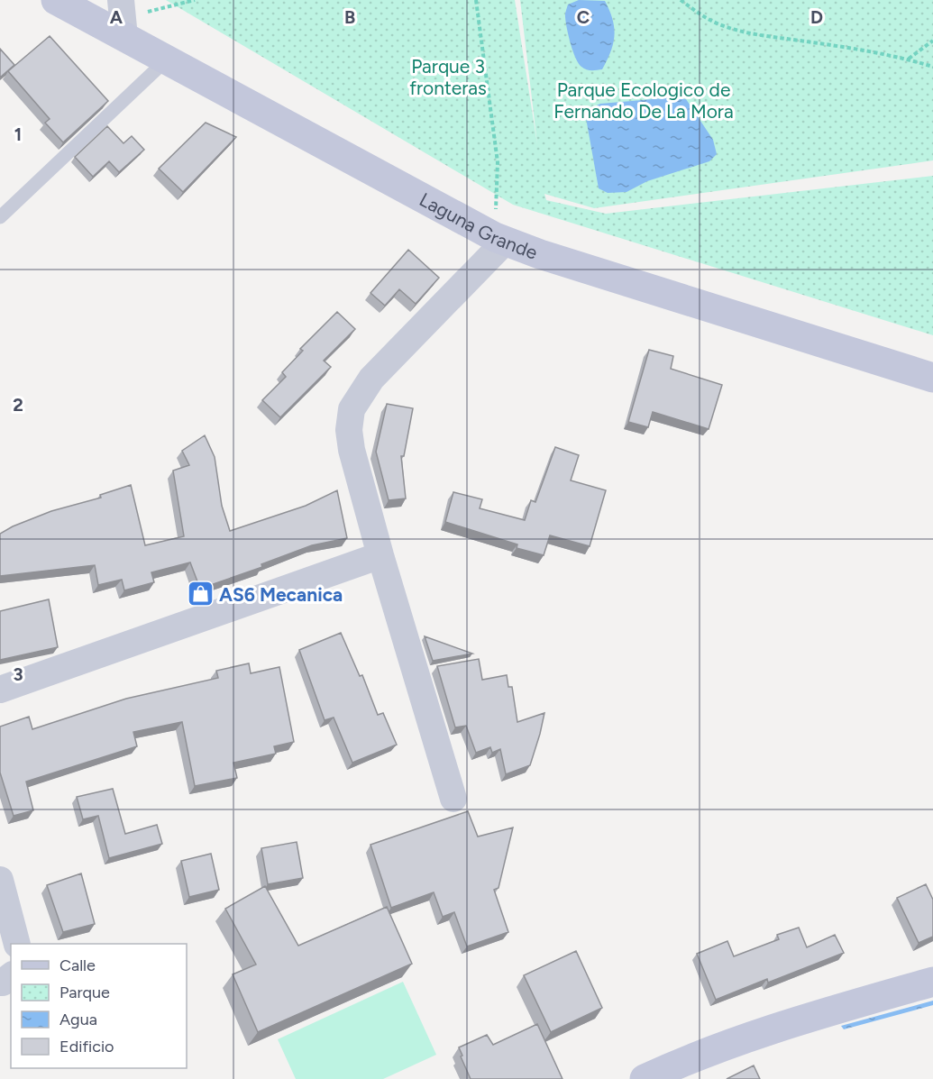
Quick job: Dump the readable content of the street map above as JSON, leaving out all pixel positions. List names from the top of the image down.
{
  "streets": {
    "main road": ["Laguna Grande"]
  },
  "parks": ["Parque 3 fronteras", "Parque Ecologico de Fernando De La Mora"],
  "places": {
    "shop": ["AS6 Mecanica"]
  },
  "legend": [
    "Calle",
    "Parque",
    "Agua",
    "Edificio"
  ],
  "grid": {
    "columns": [
      "A",
      "B",
      "C",
      "D"
    ],
    "rows": ["1", "2", "3"]
  }
}
